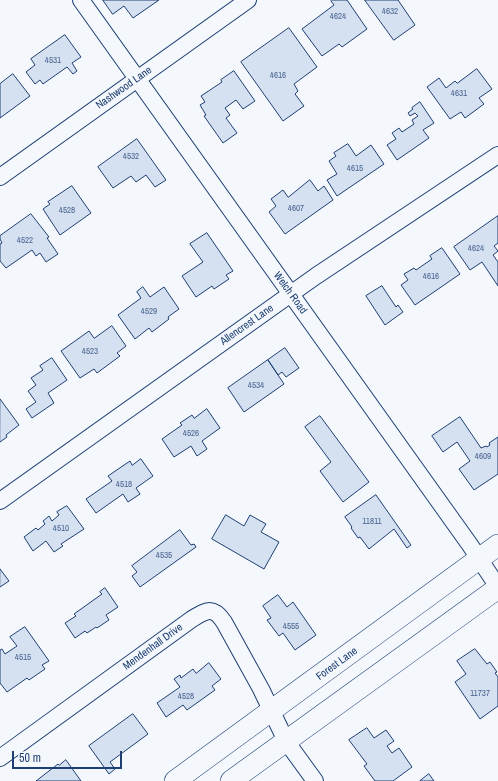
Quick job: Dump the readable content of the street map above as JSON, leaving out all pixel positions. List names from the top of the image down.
{
  "streets": {
    "main road": ["Forest Lane"],
    "street": [
      "Nashwood Lane",
      "Welch Road",
      "Allencrest Lane",
      "Mendenhall Drive"
    ]
  },
  "crossings": [
    ["Nashwood Lane", "Welch Road"],
    ["Welch Road", "Allencrest Lane"],
    ["Welch Road", "Forest Lane"],
    ["Mendenhall Drive", "Forest Lane"]
  ],
  "house_numbers": [
    "4632",
    "4624",
    "4531",
    "4616",
    "4631",
    "4532",
    "4615",
    "4607",
    "4528",
    "4522",
    "4624",
    "4616",
    "4529",
    "4523",
    "4534",
    "4526",
    "4609",
    "4518",
    "11811",
    "4510",
    "4535",
    "4555",
    "4515",
    "11737",
    "4528"
  ],
  "scale_bar": "50 m"
}
